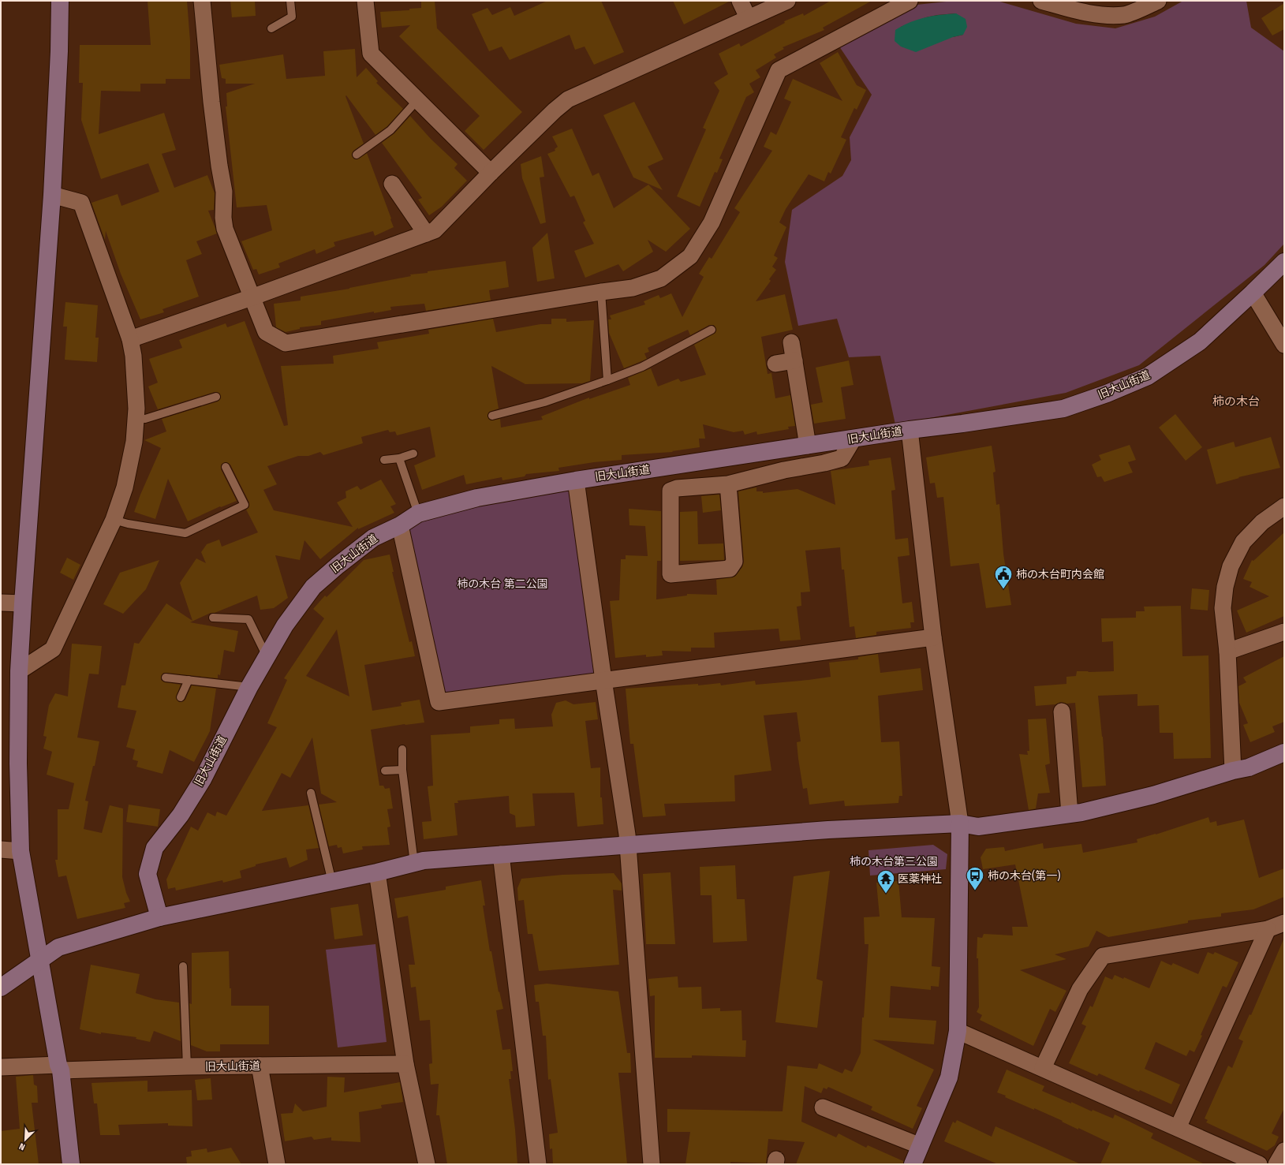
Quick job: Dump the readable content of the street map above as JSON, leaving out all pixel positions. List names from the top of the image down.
{
  "streets": {
    "street": ["旧大山街道"]
  },
  "districts": ["柿の木台"],
  "parks": ["柿の木台 第二公園", "柿の木台第三公園"],
  "places": {
    "public building": ["柿の木台町内会館"],
    "bus stop": ["柿の木台(第一)"],
    "temple": ["医薬神社"]
  },
  "north": "bottom left"
}
